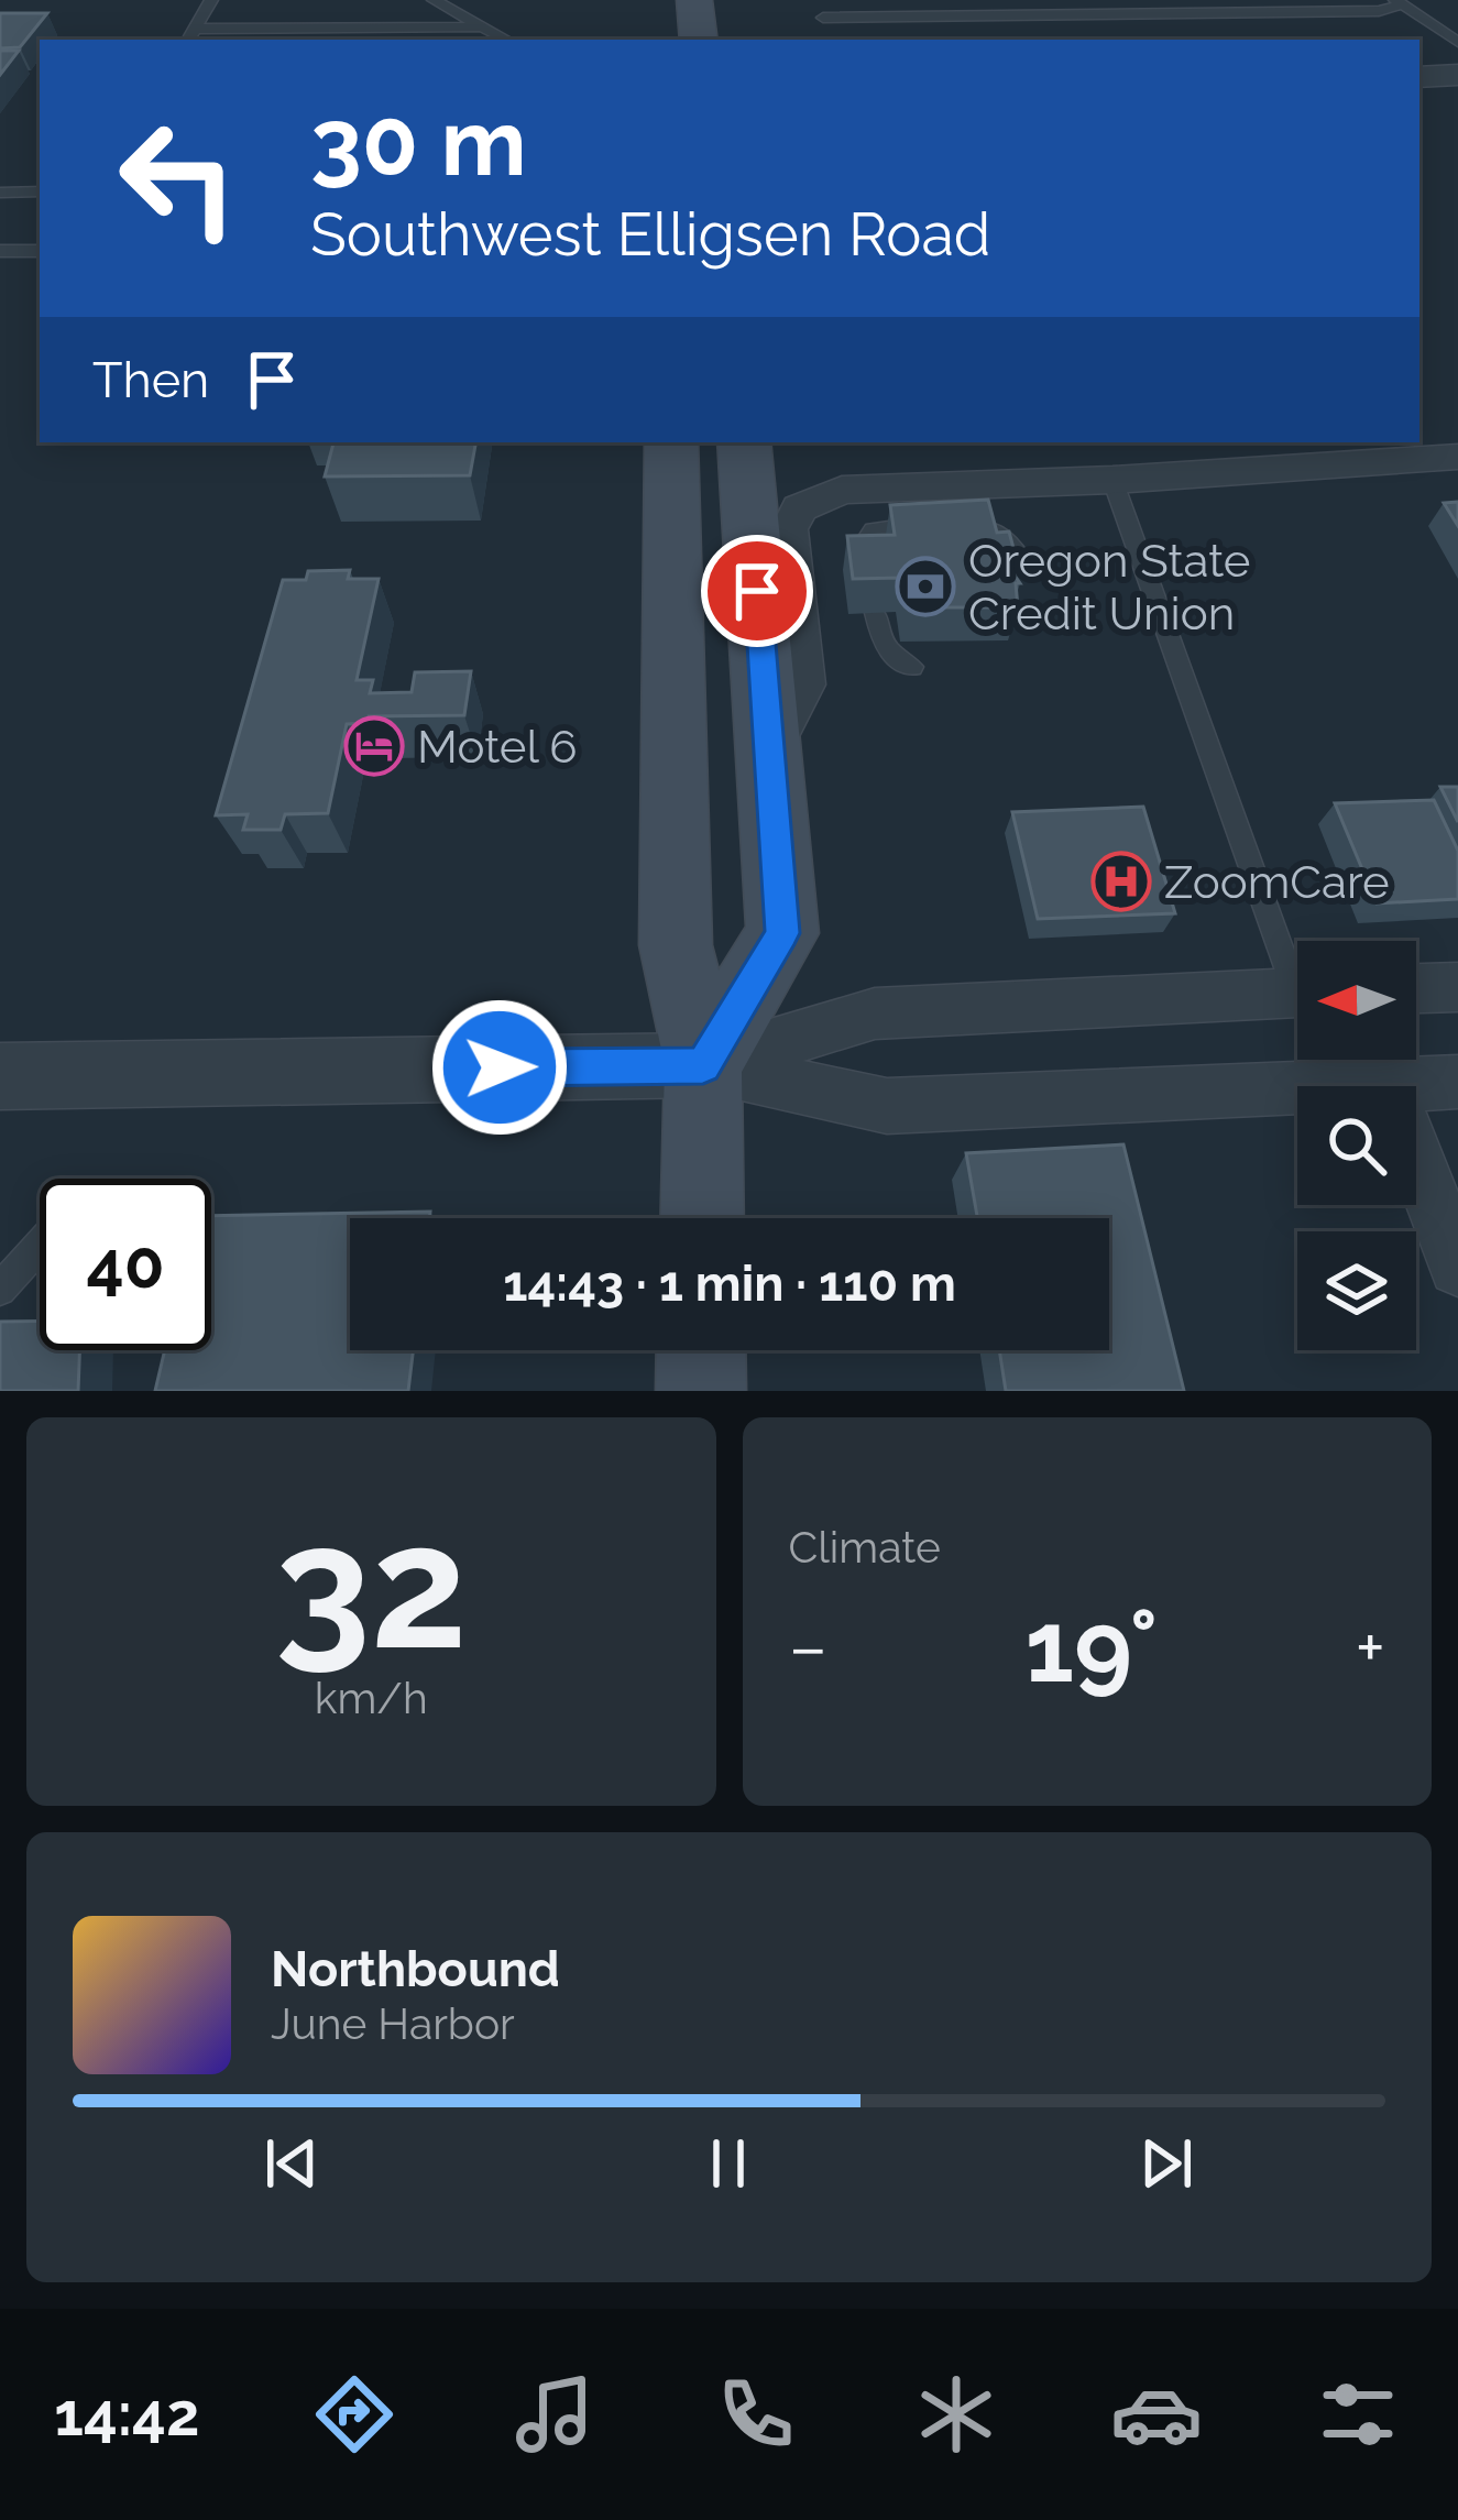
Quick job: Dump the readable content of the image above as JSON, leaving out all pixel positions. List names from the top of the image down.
{
  "places": {
    "bank": ["Oregon State Credit Union"],
    "hotel": ["Motel 6"],
    "hospital": ["ZoomCare"]
  },
  "north": "left",
  "page": {
    "turn": ["30 m", "Southwest Elligsen Road"],
    "then": "Then",
    "limit": "40",
    "trip": "14:43 · 1 min · 110 m",
    "tile": [
      ["32", "km/h"],
      "Climate"
    ],
    "heat": ["−", "19°", "+"],
    "song": ["Northbound", "June Harbor"],
    "tabs": "14:42"
  }
}
